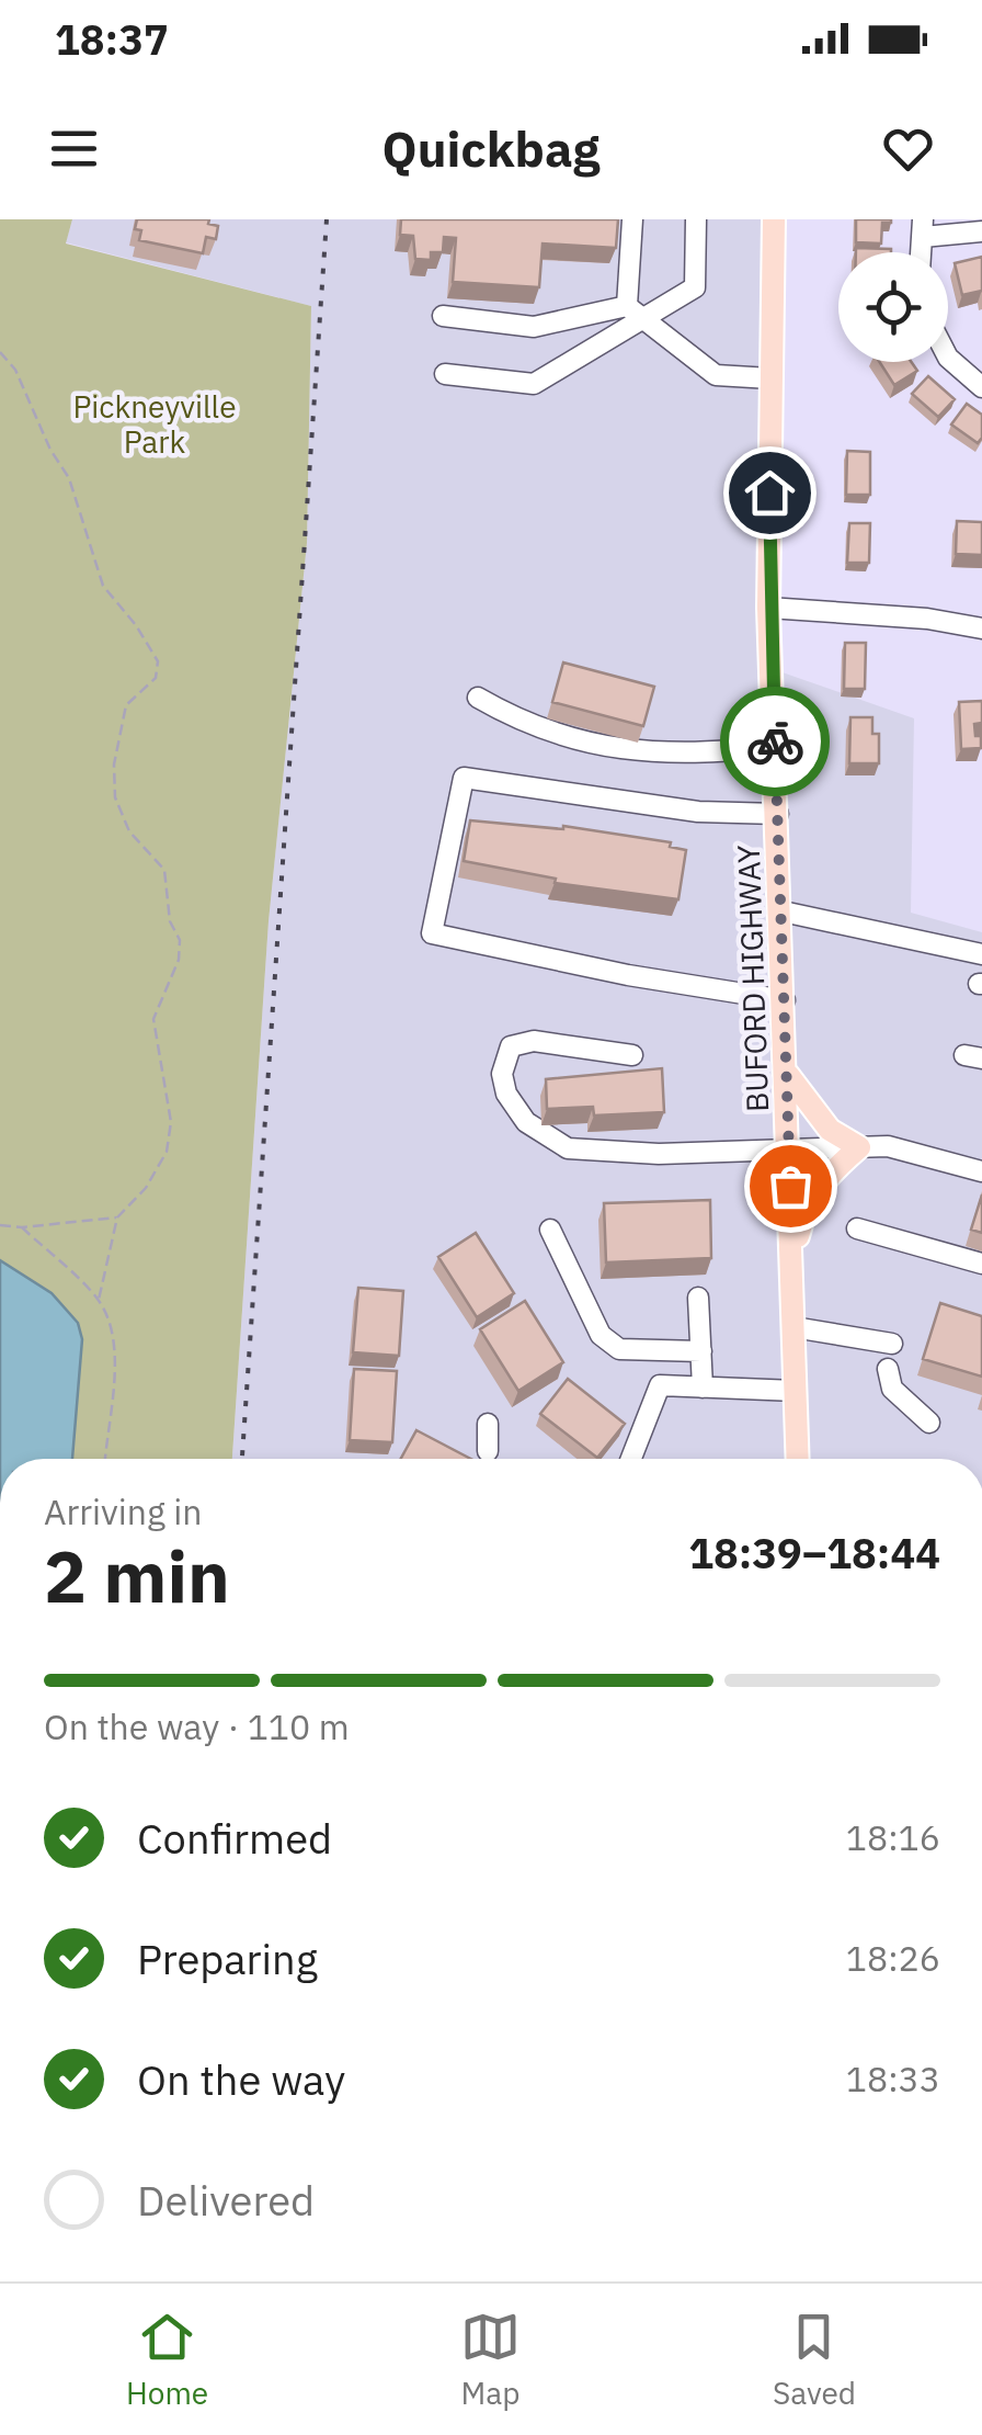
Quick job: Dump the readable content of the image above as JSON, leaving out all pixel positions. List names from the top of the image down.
{
  "streets": {
    "main road": ["BUFORD HIGHWAY"]
  },
  "parks": ["Pickneyville Park"],
  "page": {
    "status": "18:37",
    "header": "Quickbag",
    "heading": ["2 min", "Arriving in", "18:39–18:44"],
    "bar": "On the way · 110 m",
    "list": [
      ["Confirmed", "18:16"],
      ["Preparing", "18:26"],
      ["On the way", "18:33"],
      "Delivered"
    ],
    "tabs": ["Home", "Map", "Saved"]
  }
}
